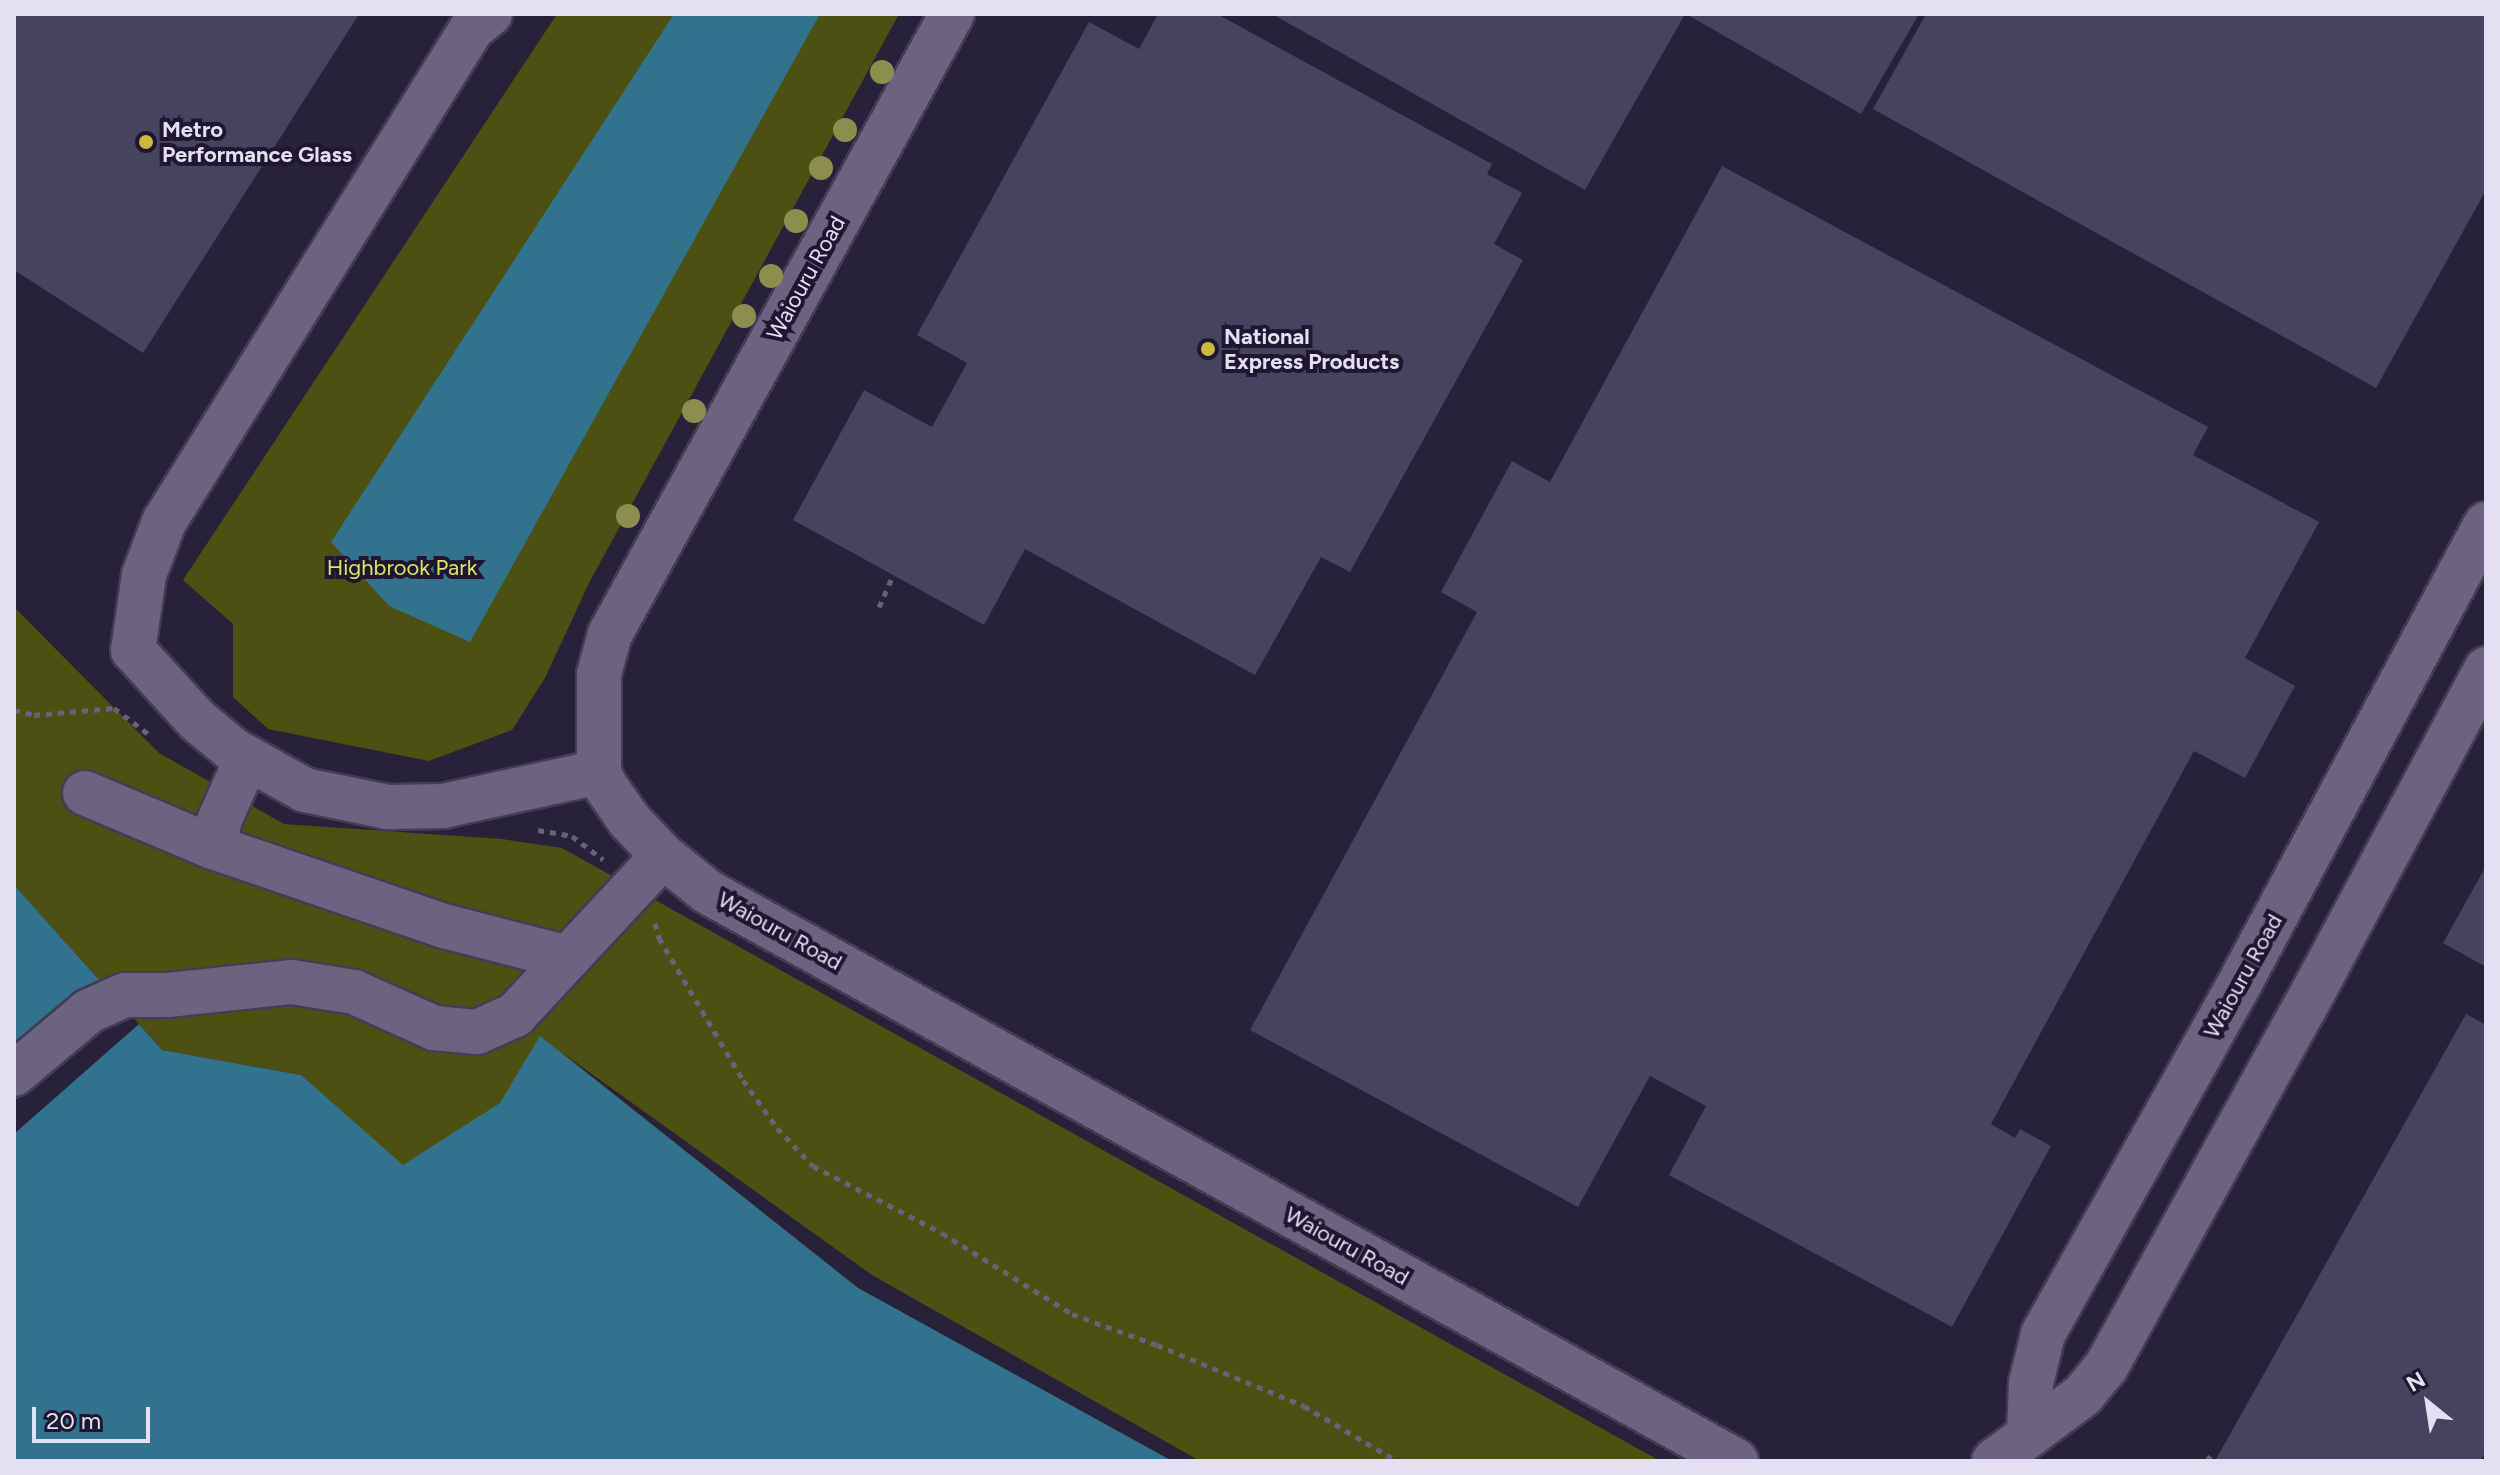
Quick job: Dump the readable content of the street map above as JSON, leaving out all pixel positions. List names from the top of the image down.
{
  "streets": {
    "street": ["Waiouru Road"]
  },
  "parks": ["Highbrook Park"],
  "places": ["Metro Performance Glass", "National Express Products"],
  "scale_bar": "20 m",
  "north": "top left"
}
